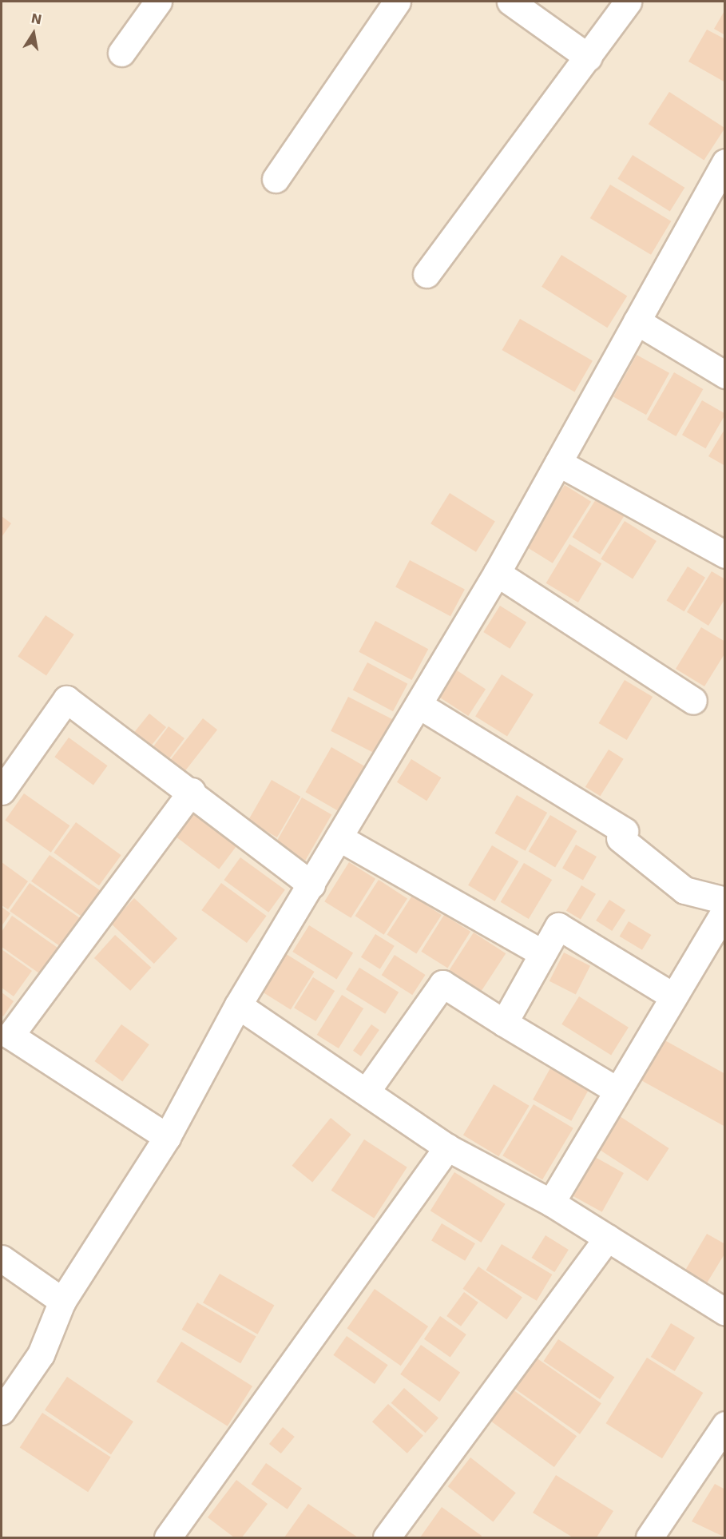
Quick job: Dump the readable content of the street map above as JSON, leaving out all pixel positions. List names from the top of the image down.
{
  "north": "top"
}
